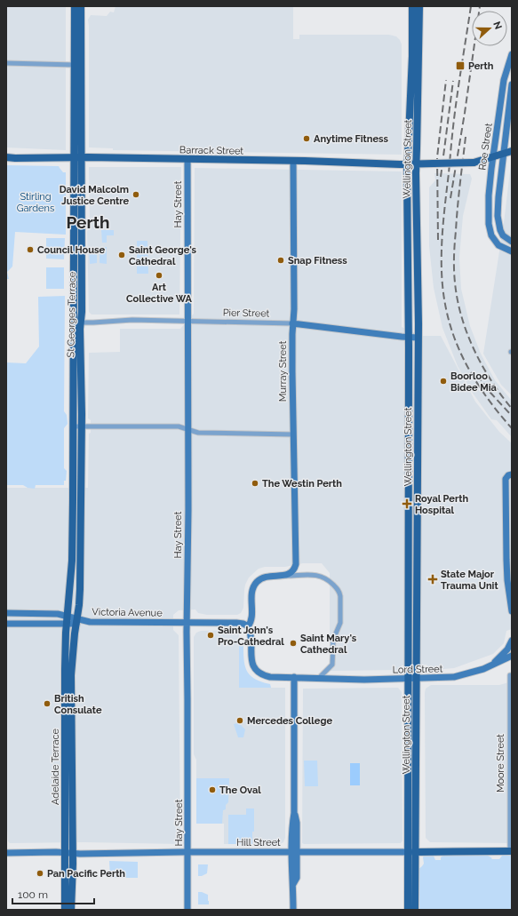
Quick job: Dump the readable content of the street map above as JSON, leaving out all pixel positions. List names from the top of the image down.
{
  "streets": {
    "main road": [
      "Roe Street",
      "Barrack Street",
      "Wellington Street",
      "Hay Street",
      "Pier Street",
      "St Georges Terrace",
      "Murray Street",
      "Victoria Avenue",
      "Lord Street",
      "Adelaide Terrace",
      "Hill Street"
    ],
    "street": ["Moore Street"]
  },
  "crossings": [
    ["Roe Street", "Barrack Street"],
    ["Barrack Street", "Wellington Street"],
    ["Barrack Street", "Hay Street"],
    ["Barrack Street", "St Georges Terrace"],
    ["Barrack Street", "Murray Street"],
    ["Wellington Street", "Pier Street"],
    ["Wellington Street", "Lord Street"],
    ["Wellington Street", "Hill Street"],
    ["Hay Street", "Pier Street"],
    ["Hay Street", "Victoria Avenue"],
    ["Hay Street", "Hill Street"],
    ["Pier Street", "St Georges Terrace"],
    ["Pier Street", "Murray Street"],
    ["St Georges Terrace", "Victoria Avenue"],
    ["St Georges Terrace", "Adelaide Terrace"],
    ["Murray Street", "Victoria Avenue"],
    ["Murray Street", "Lord Street"],
    ["Victoria Avenue", "Lord Street"],
    ["Victoria Avenue", "Adelaide Terrace"],
    ["Moore Street", "Hill Street"],
    ["Adelaide Terrace", "Hill Street"]
  ],
  "districts": ["Perth"],
  "parks": ["Stirling Gardens"],
  "places": {
    "transit": ["Perth"],
    "other": [
      "Anytime Fitness",
      "David Malcolm Justice Centre",
      "Council House",
      "Saint George's Cathedral",
      "Snap Fitness",
      "Art Collective WA",
      "Boorloo Bidee Mia",
      "The Westin Perth",
      "Saint John's Pro-Cathedral",
      "Saint Mary's Cathedral",
      "British Consulate",
      "Mercedes College",
      "The Oval",
      "Pan Pacific Perth"
    ],
    "health": ["Royal Perth Hospital", "State Major Trauma Unit"]
  },
  "scale_bar": "100 m",
  "north": "right"
}
